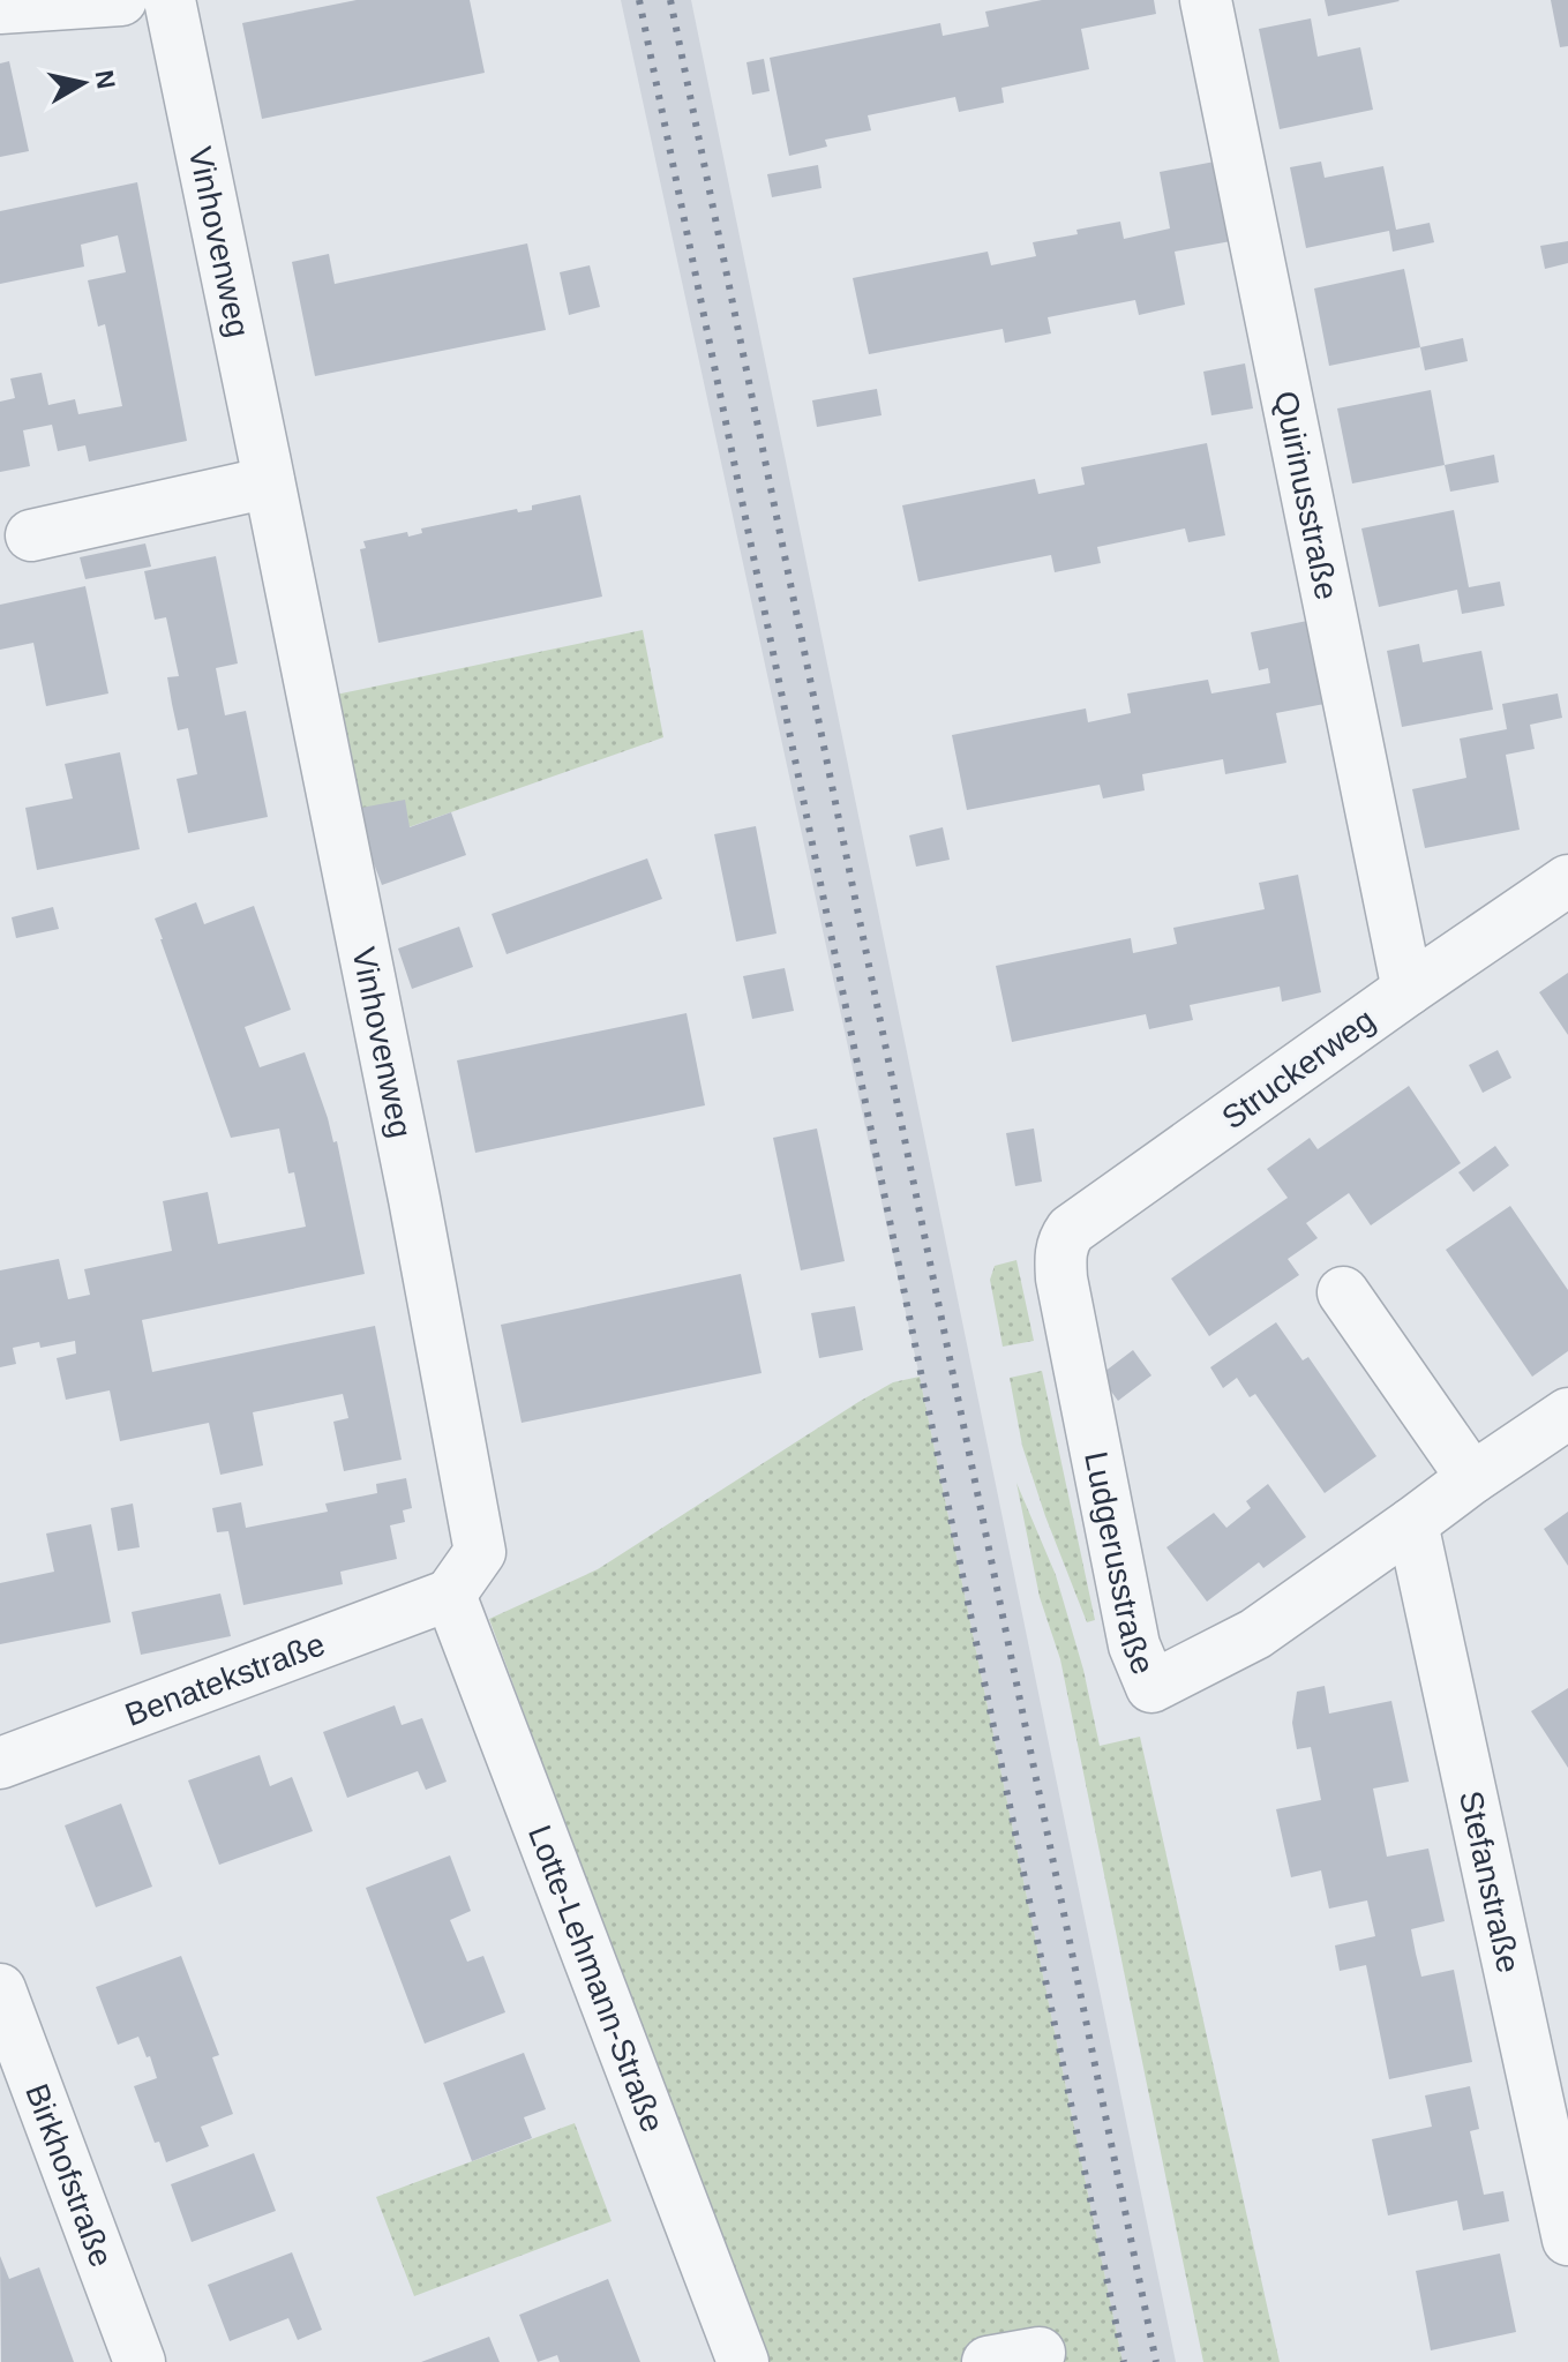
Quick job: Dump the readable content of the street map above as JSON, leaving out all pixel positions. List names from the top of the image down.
{
  "streets": {
    "street": [
      "Vinhovenweg",
      "Quirinusstraße",
      "Struckerweg",
      "Ludgerusstraße",
      "Benatekstraße",
      "Stefanstraße",
      "Lotte-Lehmann-Straße",
      "Birkhofstraße"
    ]
  },
  "crossings": [
    ["Vinhovenweg", "Benatekstraße"],
    ["Vinhovenweg", "Lotte-Lehmann-Straße"],
    ["Quirinusstraße", "Struckerweg"],
    ["Struckerweg", "Ludgerusstraße"],
    ["Ludgerusstraße", "Stefanstraße"],
    ["Benatekstraße", "Lotte-Lehmann-Straße"]
  ],
  "north": "right"
}
